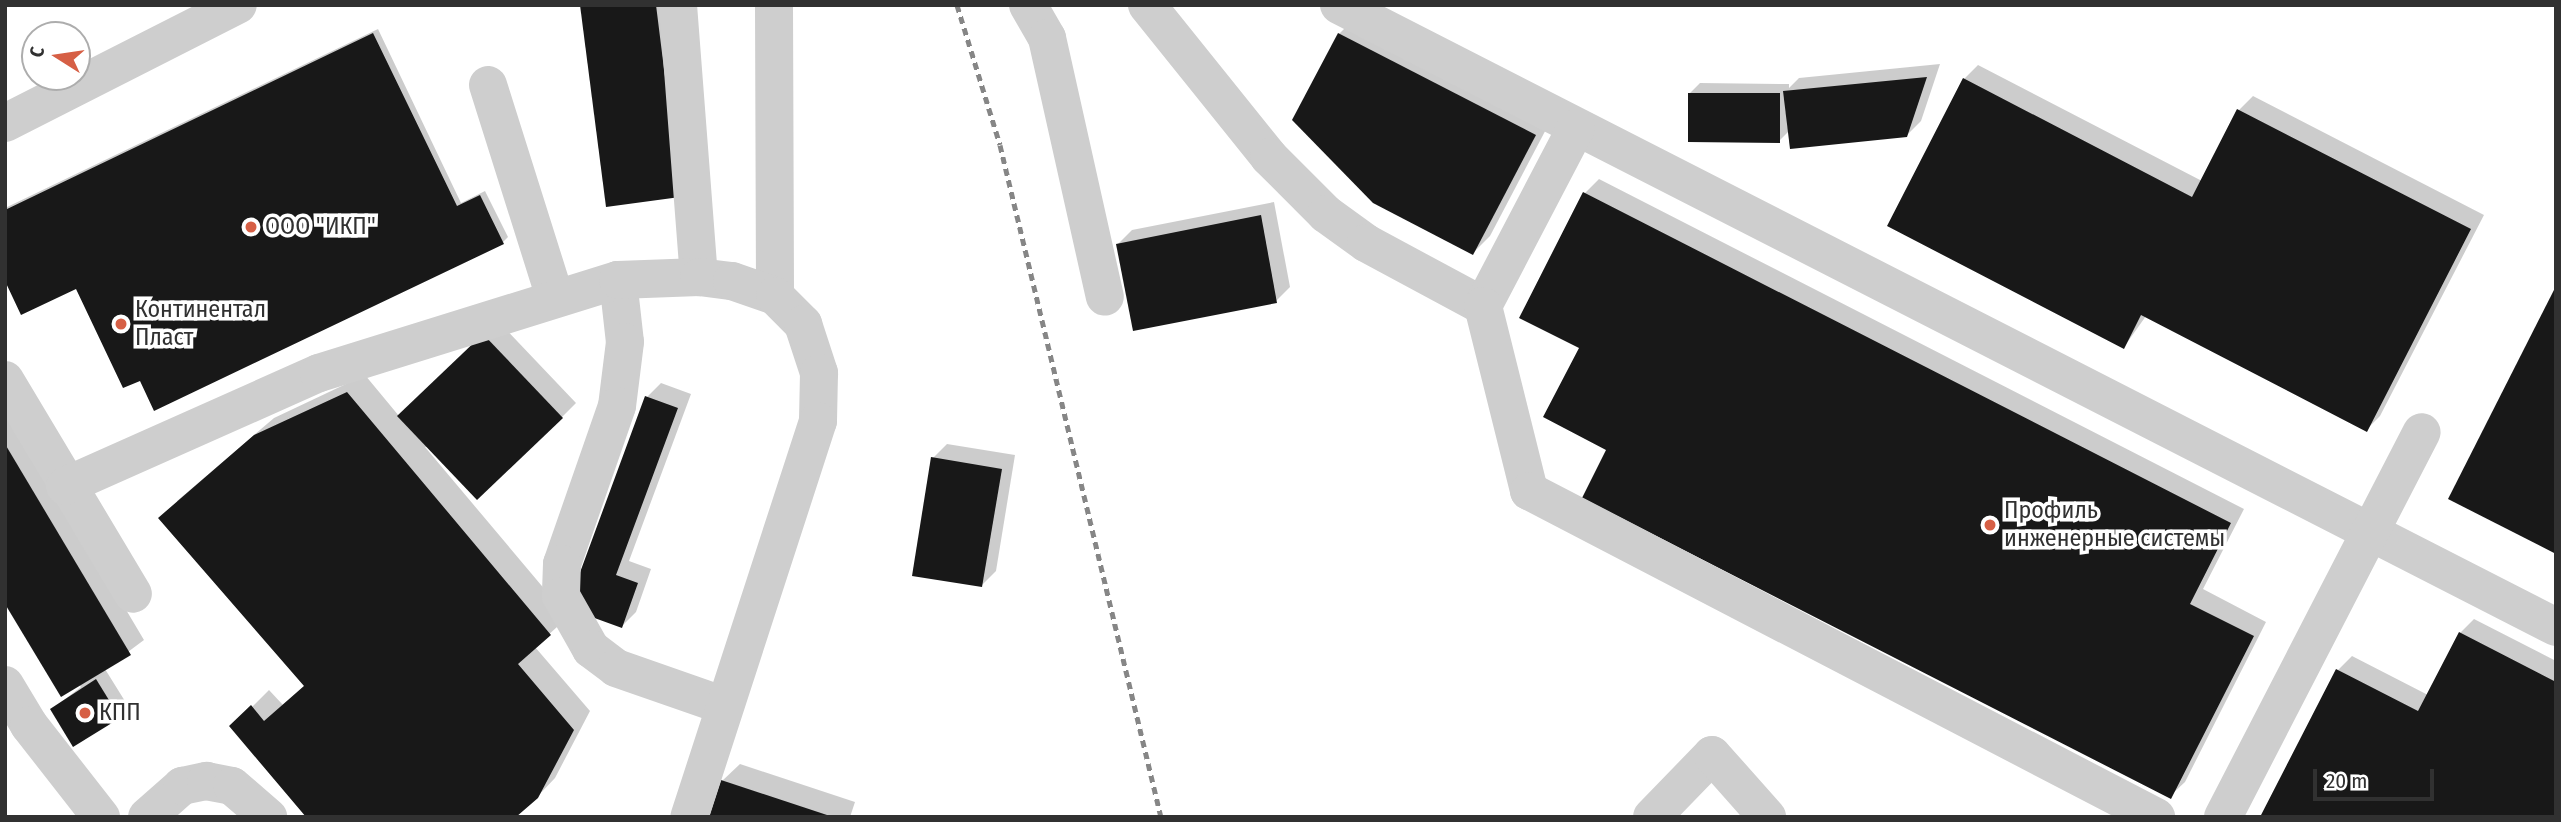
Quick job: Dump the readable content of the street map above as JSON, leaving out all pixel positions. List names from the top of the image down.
{
  "places": [
    "ООО \"ИКП\"",
    "Континентал Пласт",
    "Профиль инженерные системы",
    "КПП"
  ],
  "scale_bar": "20 m",
  "north": "left"
}
